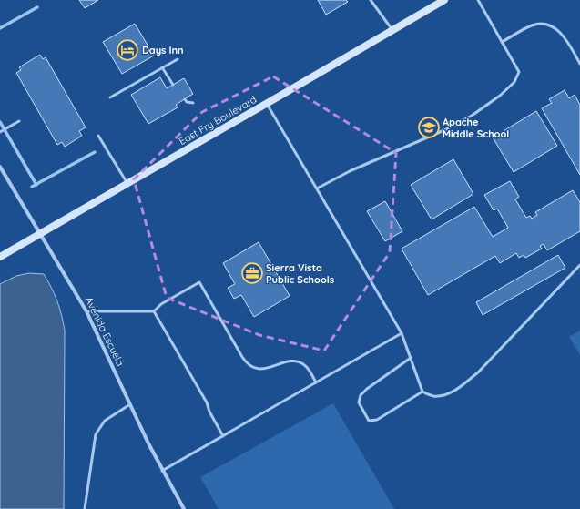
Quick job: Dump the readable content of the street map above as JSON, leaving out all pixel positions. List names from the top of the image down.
{
  "streets": {
    "main road": ["East Fry Boulevard"],
    "street": ["Avenida Escuela"]
  },
  "crossings": [
    ["East Fry Boulevard", "Avenida Escuela"]
  ],
  "places": {
    "hotel": ["Days Inn"],
    "school or university": ["Apache Middle School"],
    "office": ["Sierra Vista Public Schools"]
  }
}
